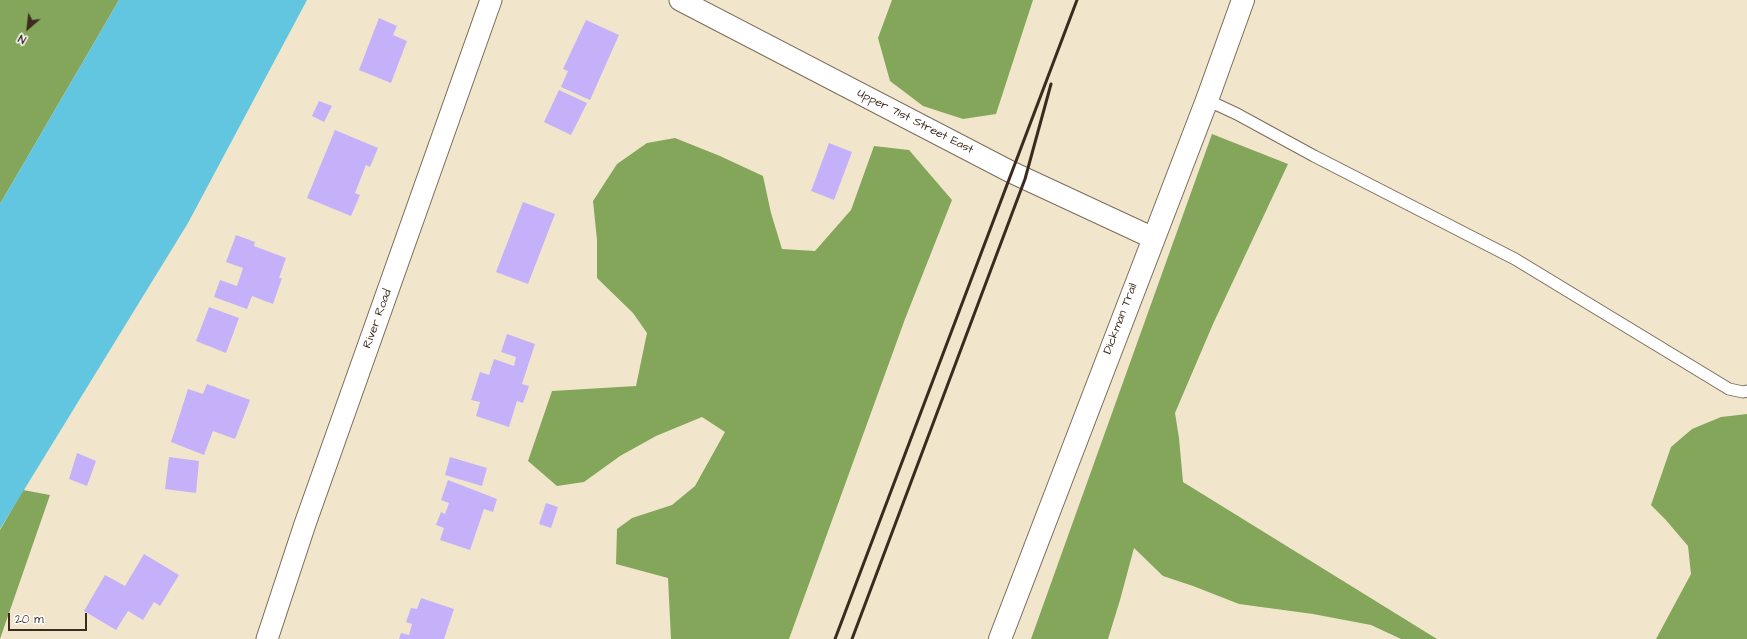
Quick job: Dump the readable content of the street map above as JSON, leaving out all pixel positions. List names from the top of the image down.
{
  "streets": {
    "street": ["Upper 71st Street East", "River Road", "Dickman Trail"]
  },
  "crossings": [
    ["Upper 71st Street East", "Dickman Trail"]
  ],
  "scale_bar": "20 m",
  "north": "bottom left"
}
